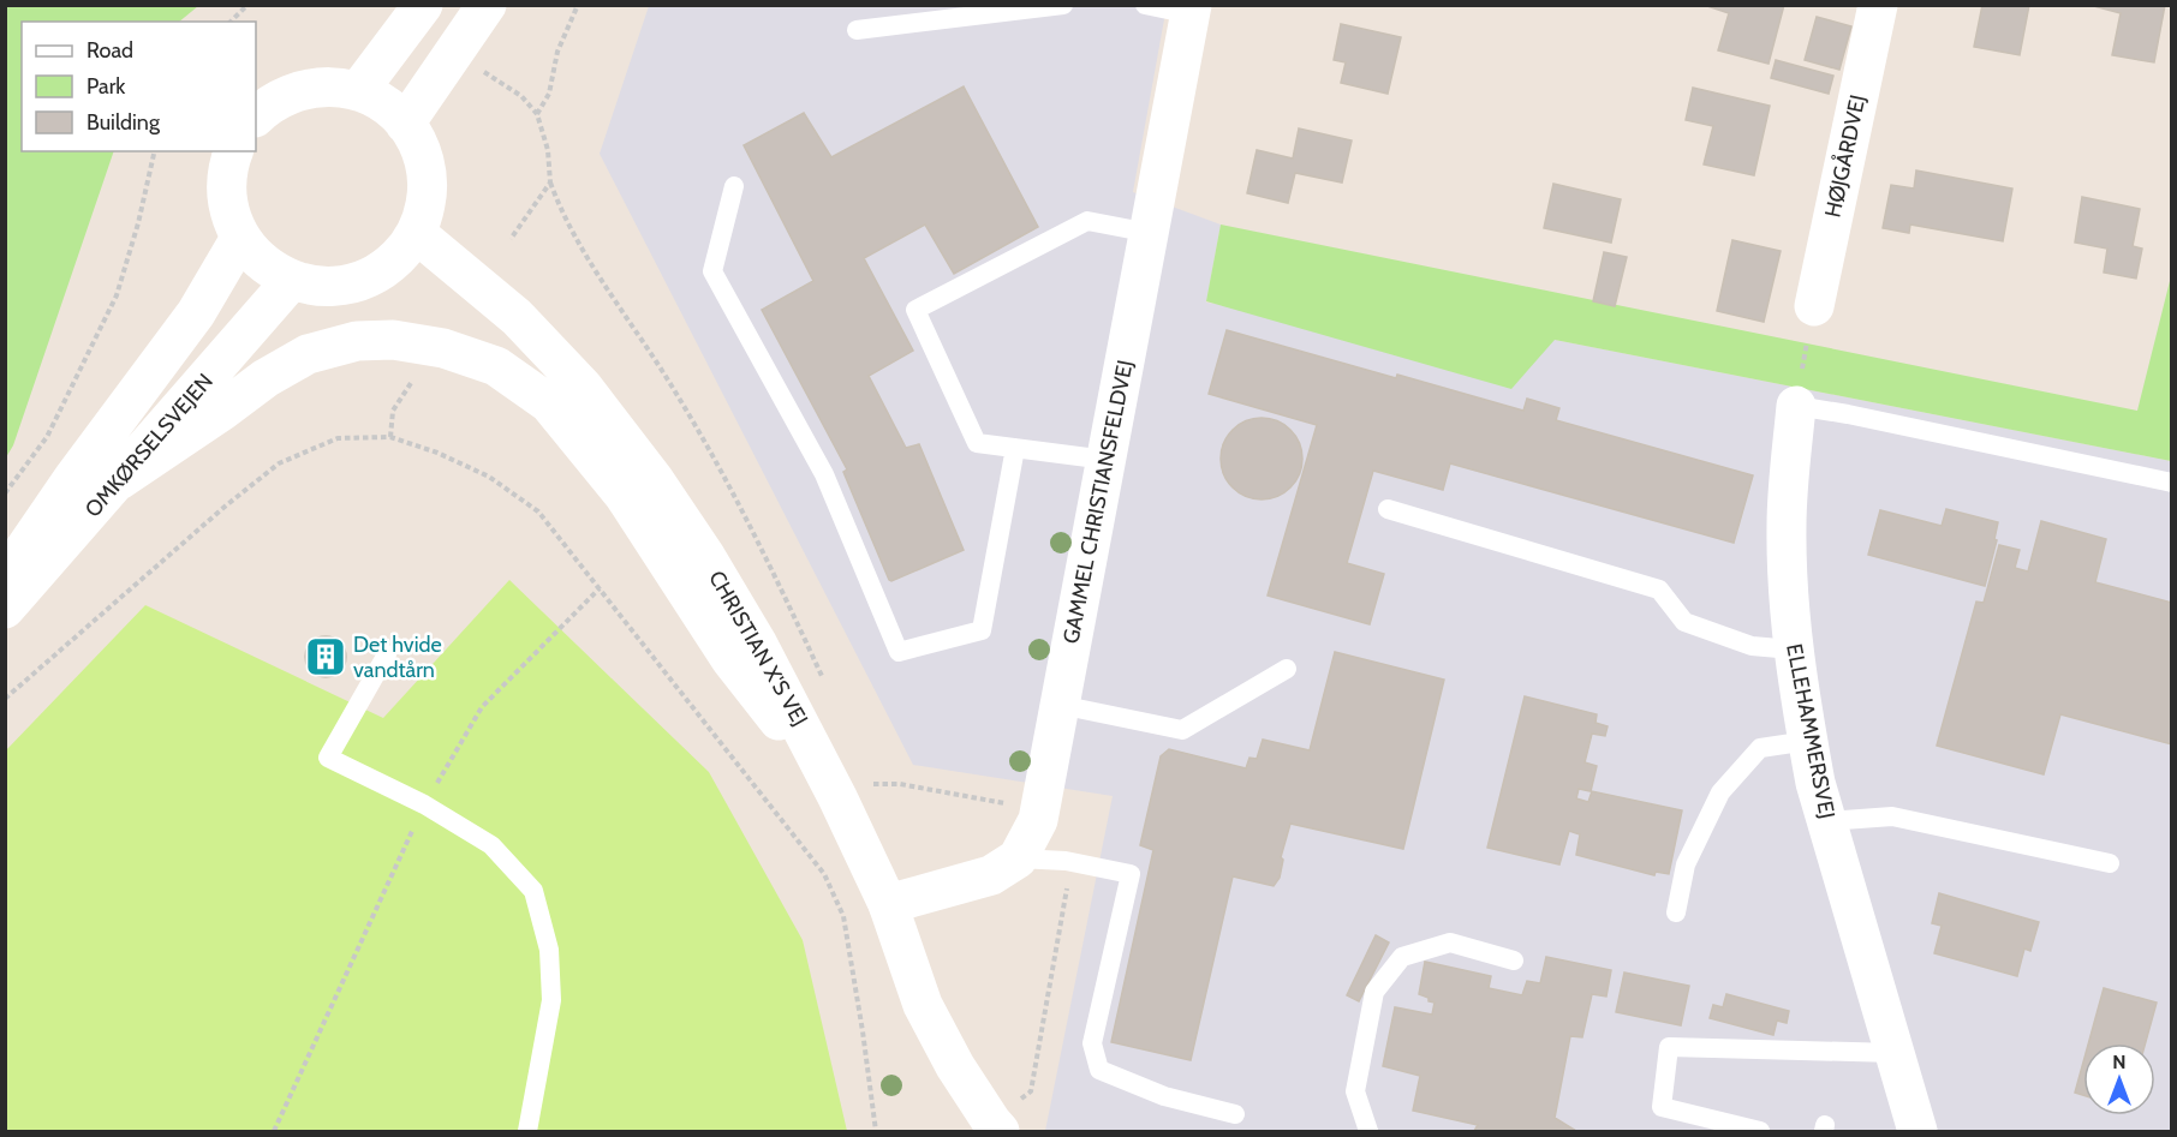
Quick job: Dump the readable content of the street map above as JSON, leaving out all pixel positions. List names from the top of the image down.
{
  "streets": {
    "street": [
      "HØJGÅRDVEJ",
      "OMKØRSELSVEJEN",
      "GAMMEL CHRISTIANSFELDVEJ",
      "CHRISTIAN X'S VEJ",
      "ELLEHAMMERSVEJ"
    ]
  },
  "places": {
    "building": ["Det hvide vandtårn"]
  },
  "legend": ["Road", "Park", "Building"],
  "north": "top"
}
